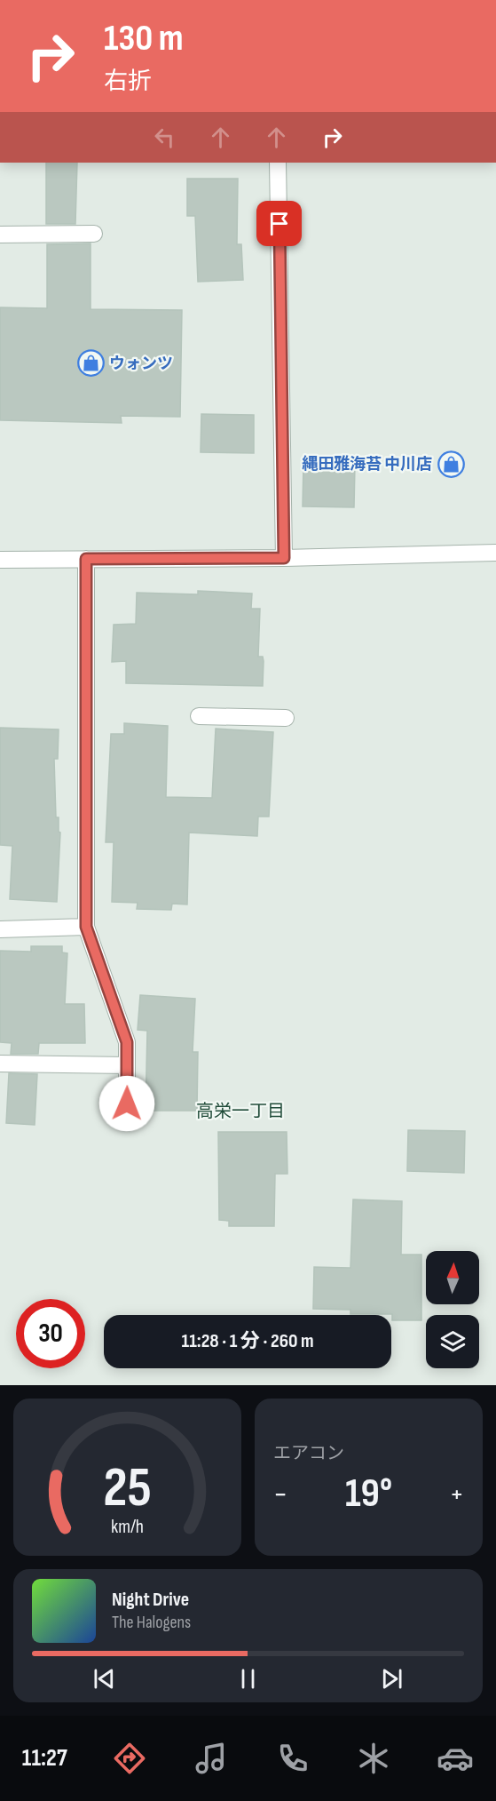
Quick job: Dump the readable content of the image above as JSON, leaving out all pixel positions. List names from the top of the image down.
{
  "districts": ["高栄一丁目"],
  "places": {
    "shop": ["ウォンツ", "縄田雅海苔 中川店"]
  },
  "north": "top",
  "page": {
    "turn": ["130 m", "右折"],
    "limit": "30",
    "trip": "11:28 · 1 分 · 260 m",
    "tile": "エアコン",
    "heat": ["−", "19°", "+"],
    "song": ["Night Drive", "The Halogens"],
    "tabs": "11:27",
    "gauge": ["25", "km/h"]
  }
}
